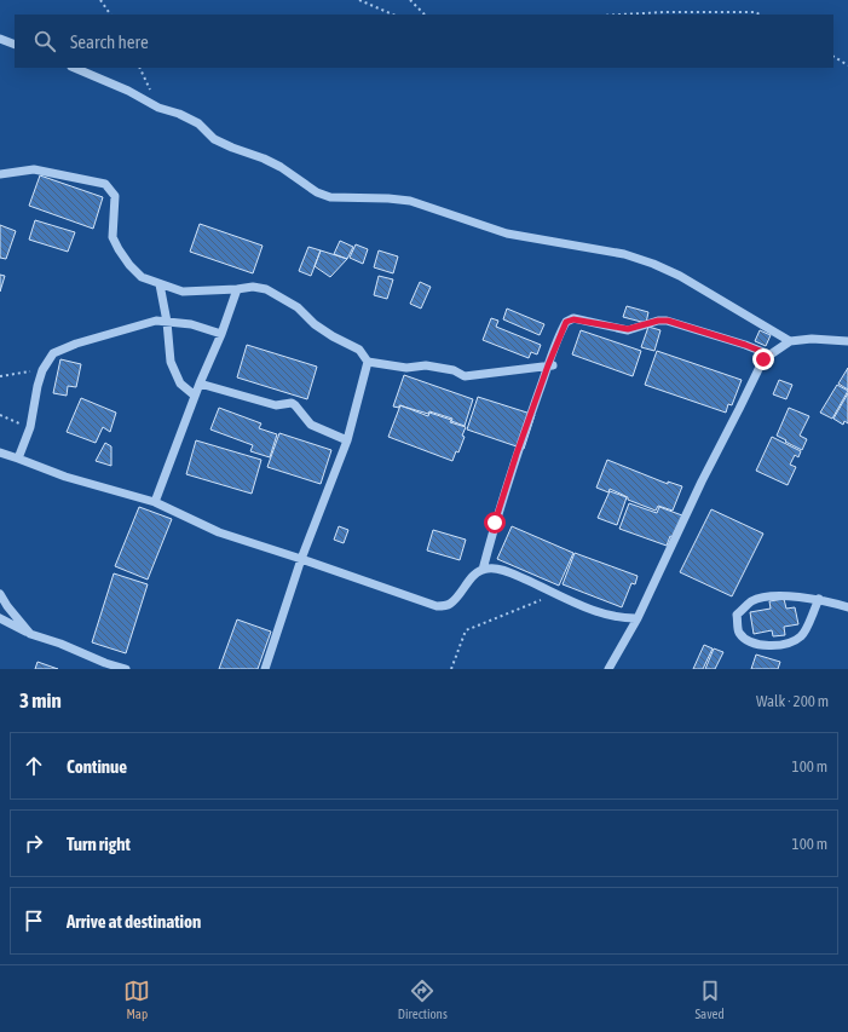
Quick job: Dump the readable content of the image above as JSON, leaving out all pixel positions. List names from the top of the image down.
{
  "page": {
    "search": "Search here",
    "heading": ["3 min", "Walk · 200 m"],
    "list": [
      ["Continue", "100 m"],
      ["Turn right", "100 m"],
      "Arrive at destination"
    ],
    "nav": ["Map", "Directions", "Saved"]
  }
}
